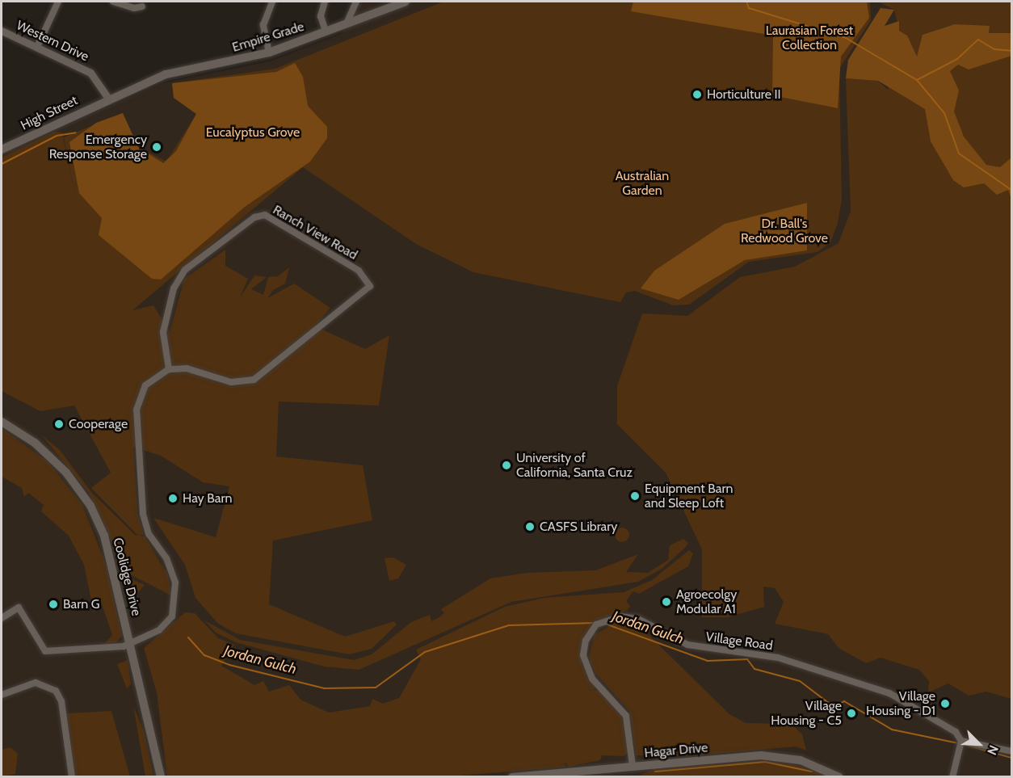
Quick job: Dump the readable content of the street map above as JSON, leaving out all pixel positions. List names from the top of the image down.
{
  "streets": {
    "main road": [
      "Empire Grade",
      "High Street",
      "Coolidge Drive",
      "Hagar Drive"
    ],
    "street": ["Western Drive", "Ranch View Road", "Village Road"]
  },
  "crossings": [
    ["Empire Grade", "Western Drive"],
    ["Empire Grade", "High Street"],
    ["Western Drive", "High Street"],
    ["Village Road", "Hagar Drive"]
  ],
  "water": ["Jordan Gulch"],
  "parks": [
    "Laurasian Forest Collection",
    "Eucalyptus Grove",
    "Australian Garden",
    "Dr. Ball's Redwood Grove"
  ],
  "places": [
    "Horticulture II",
    "Emergency Response Storage",
    "Cooperage",
    "University of California, Santa Cruz",
    "Equipment Barn and Sleep Loft",
    "Hay Barn",
    "CASFS Library",
    "Agroecolgy Modular A1",
    "Barn G",
    "Village Housing - D1",
    "Village Housing - C5"
  ],
  "north": "bottom right"
}
